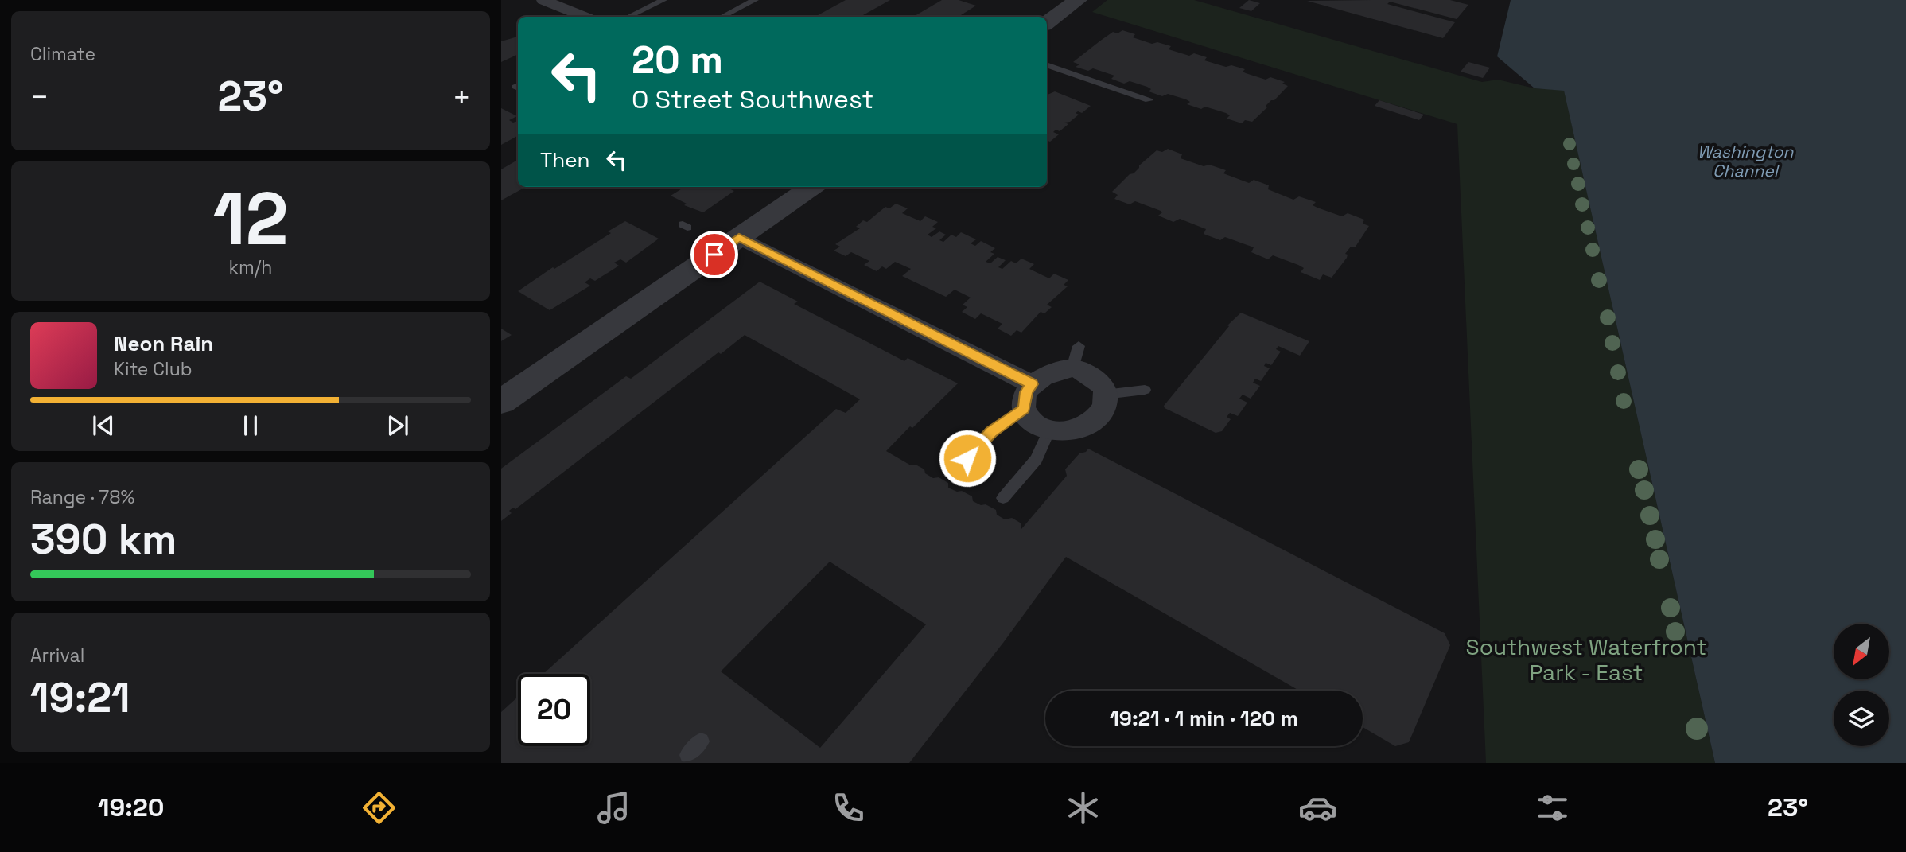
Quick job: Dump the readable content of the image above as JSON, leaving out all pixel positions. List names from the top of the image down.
{
  "water": ["Washington Channel"],
  "parks": ["Southwest Waterfront Park - East"],
  "north": "bottom left",
  "page": {
    "tile": [
      "Climate",
      ["12", "km/h"],
      ["Range · 78%", "390 km"],
      ["Arrival", "19:21"]
    ],
    "turn": ["20 m", "O Street Southwest"],
    "heat": ["−", "23°", "+"],
    "then": "Then",
    "song": ["Neon Rain", "Kite Club"],
    "limit": "20",
    "trip": "19:21 · 1 min · 120 m",
    "tabs": ["19:20", "23°"]
  }
}
